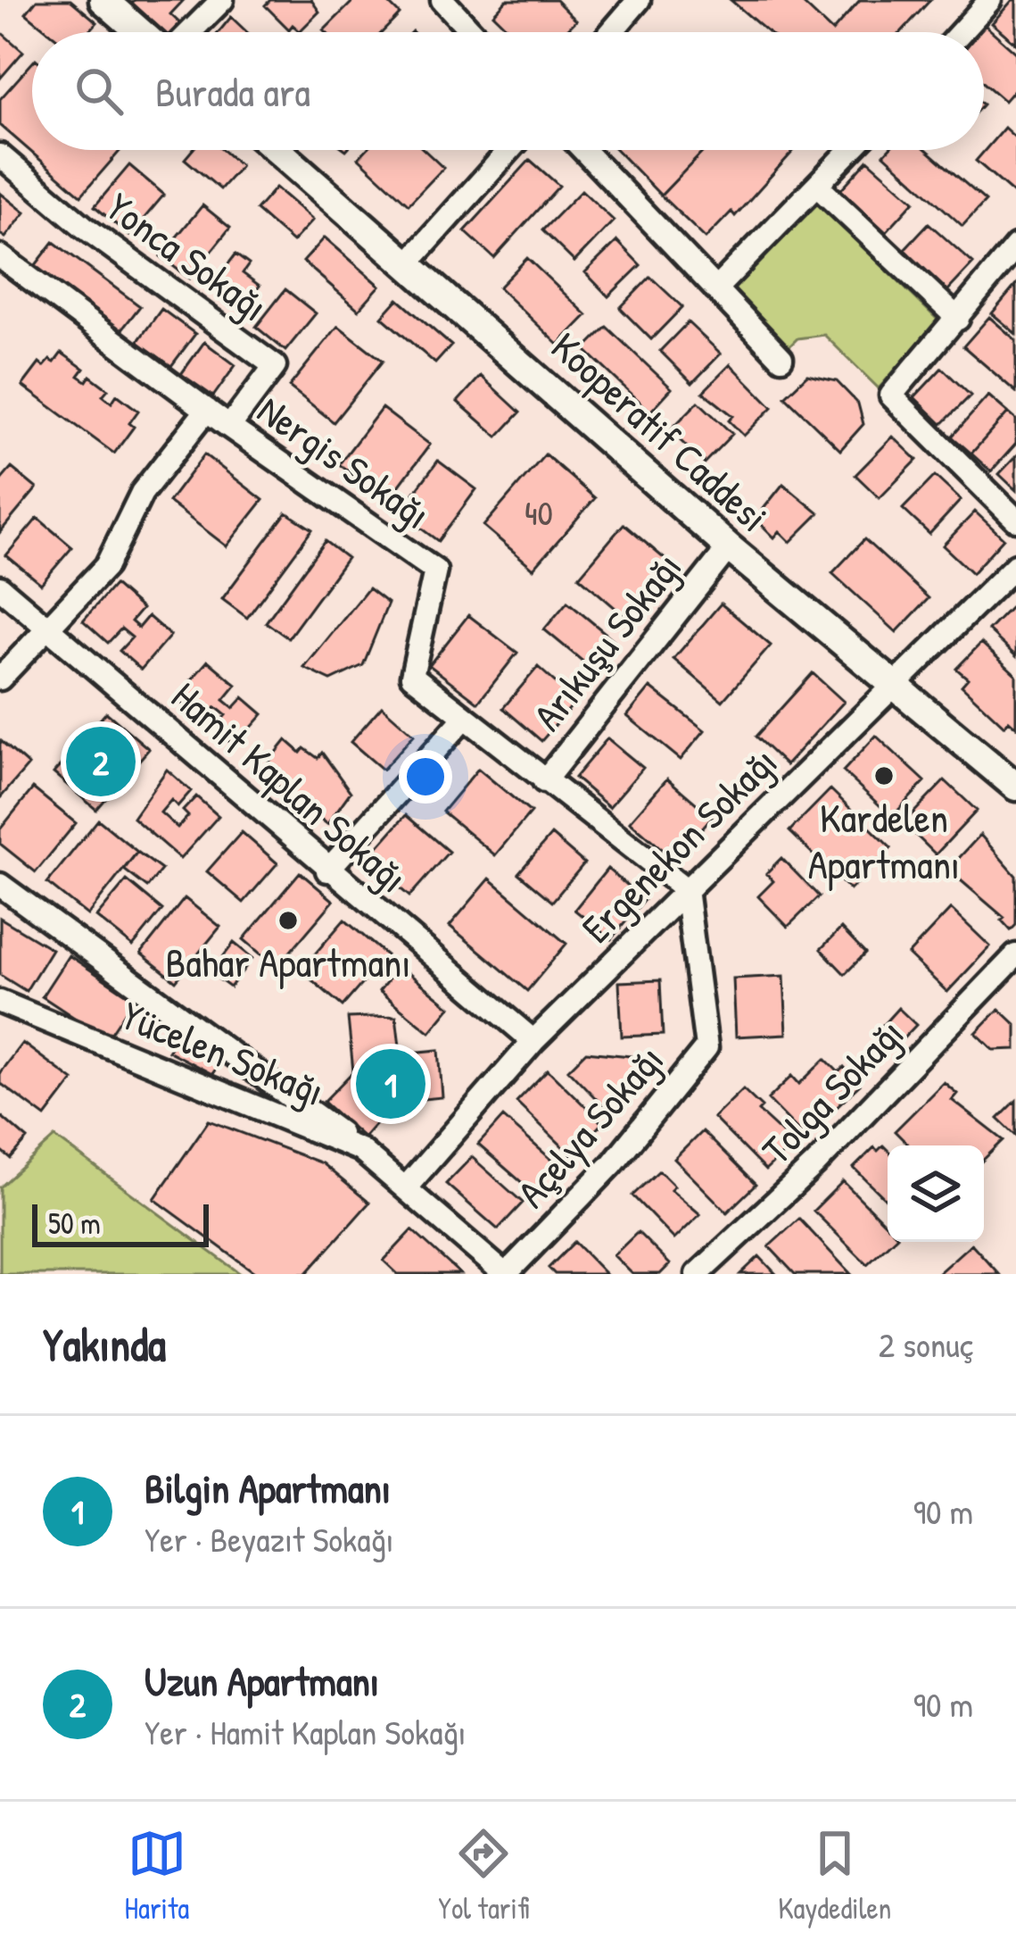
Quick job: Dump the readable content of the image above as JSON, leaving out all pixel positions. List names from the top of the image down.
{
  "streets": {
    "street": [
      "Yonca Sokağı",
      "Kooperatif Caddesi",
      "Nergis Sokağı",
      "Arıkuşu Sokağı",
      "Hamit Kaplan Sokağı",
      "Ergenekon Sokağı",
      "Yücelen Sokağı",
      "Tolga Sokağı",
      "Açelya Sokağı"
    ]
  },
  "crossings": [
    ["Yonca Sokağı", "Nergis Sokağı"],
    ["Kooperatif Caddesi", "Arıkuşu Sokağı"],
    ["Kooperatif Caddesi", "Ergenekon Sokağı"],
    ["Nergis Sokağı", "Arıkuşu Sokağı"],
    ["Nergis Sokağı", "Ergenekon Sokağı"],
    ["Nergis Sokağı", "Açelya Sokağı"],
    ["Hamit Kaplan Sokağı", "Ergenekon Sokağı"],
    ["Ergenekon Sokağı", "Yücelen Sokağı"],
    ["Ergenekon Sokağı", "Açelya Sokağı"],
    ["Yücelen Sokağı", "Açelya Sokağı"]
  ],
  "places": ["Kardelen Apartmanı", "Bahar Apartmanı"],
  "house_numbers": ["40"],
  "scale_bar": "50 m",
  "page": {
    "search": "Burada ara",
    "pins": ["2", "1"],
    "scale": "50 m",
    "heading": ["Yakında", "2 sonuç"],
    "list": [
      {
        "mark": "1",
        "name": "Bilgin Apartmanı",
        "note": "Yer · Beyazıt Sokağı",
        "value": "90 m"
      },
      {
        "mark": "2",
        "name": "Uzun Apartmanı",
        "note": "Yer · Hamit Kaplan Sokağı",
        "value": "90 m"
      }
    ],
    "nav": ["Harita", "Yol tarifi", "Kaydedilen"]
  }
}
